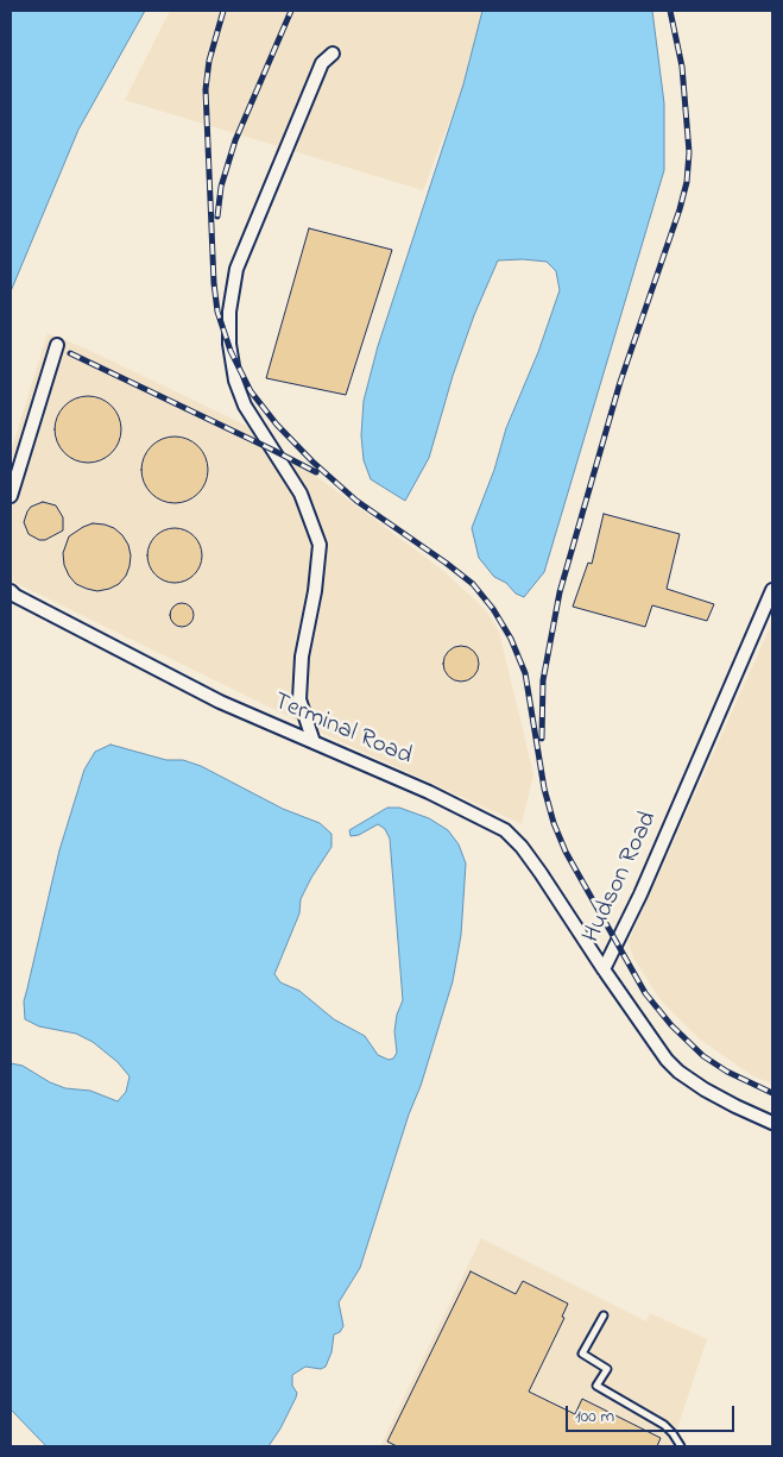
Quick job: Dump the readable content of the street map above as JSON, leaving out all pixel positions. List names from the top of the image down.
{
  "streets": {
    "street": ["Terminal Road", "Hudson Road"]
  },
  "crossings": [
    ["Terminal Road", "Hudson Road"]
  ],
  "scale_bar": "100 m"
}
